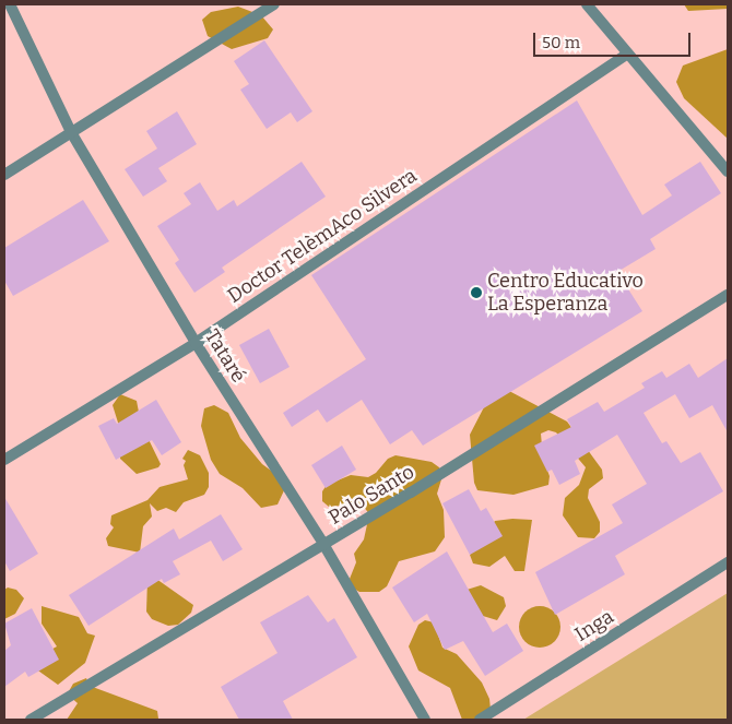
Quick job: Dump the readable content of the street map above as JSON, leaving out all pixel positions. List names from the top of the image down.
{
  "streets": {
    "street": [
      "Doctor TelèmAco Silvera",
      "Tataré",
      "Palo Santo",
      "Inga"
    ]
  },
  "crossings": [
    ["Doctor TelèmAco Silvera", "Tataré"],
    ["Tataré", "Palo Santo"]
  ],
  "places": ["Centro Educativo La Esperanza"],
  "scale_bar": "50 m"
}
